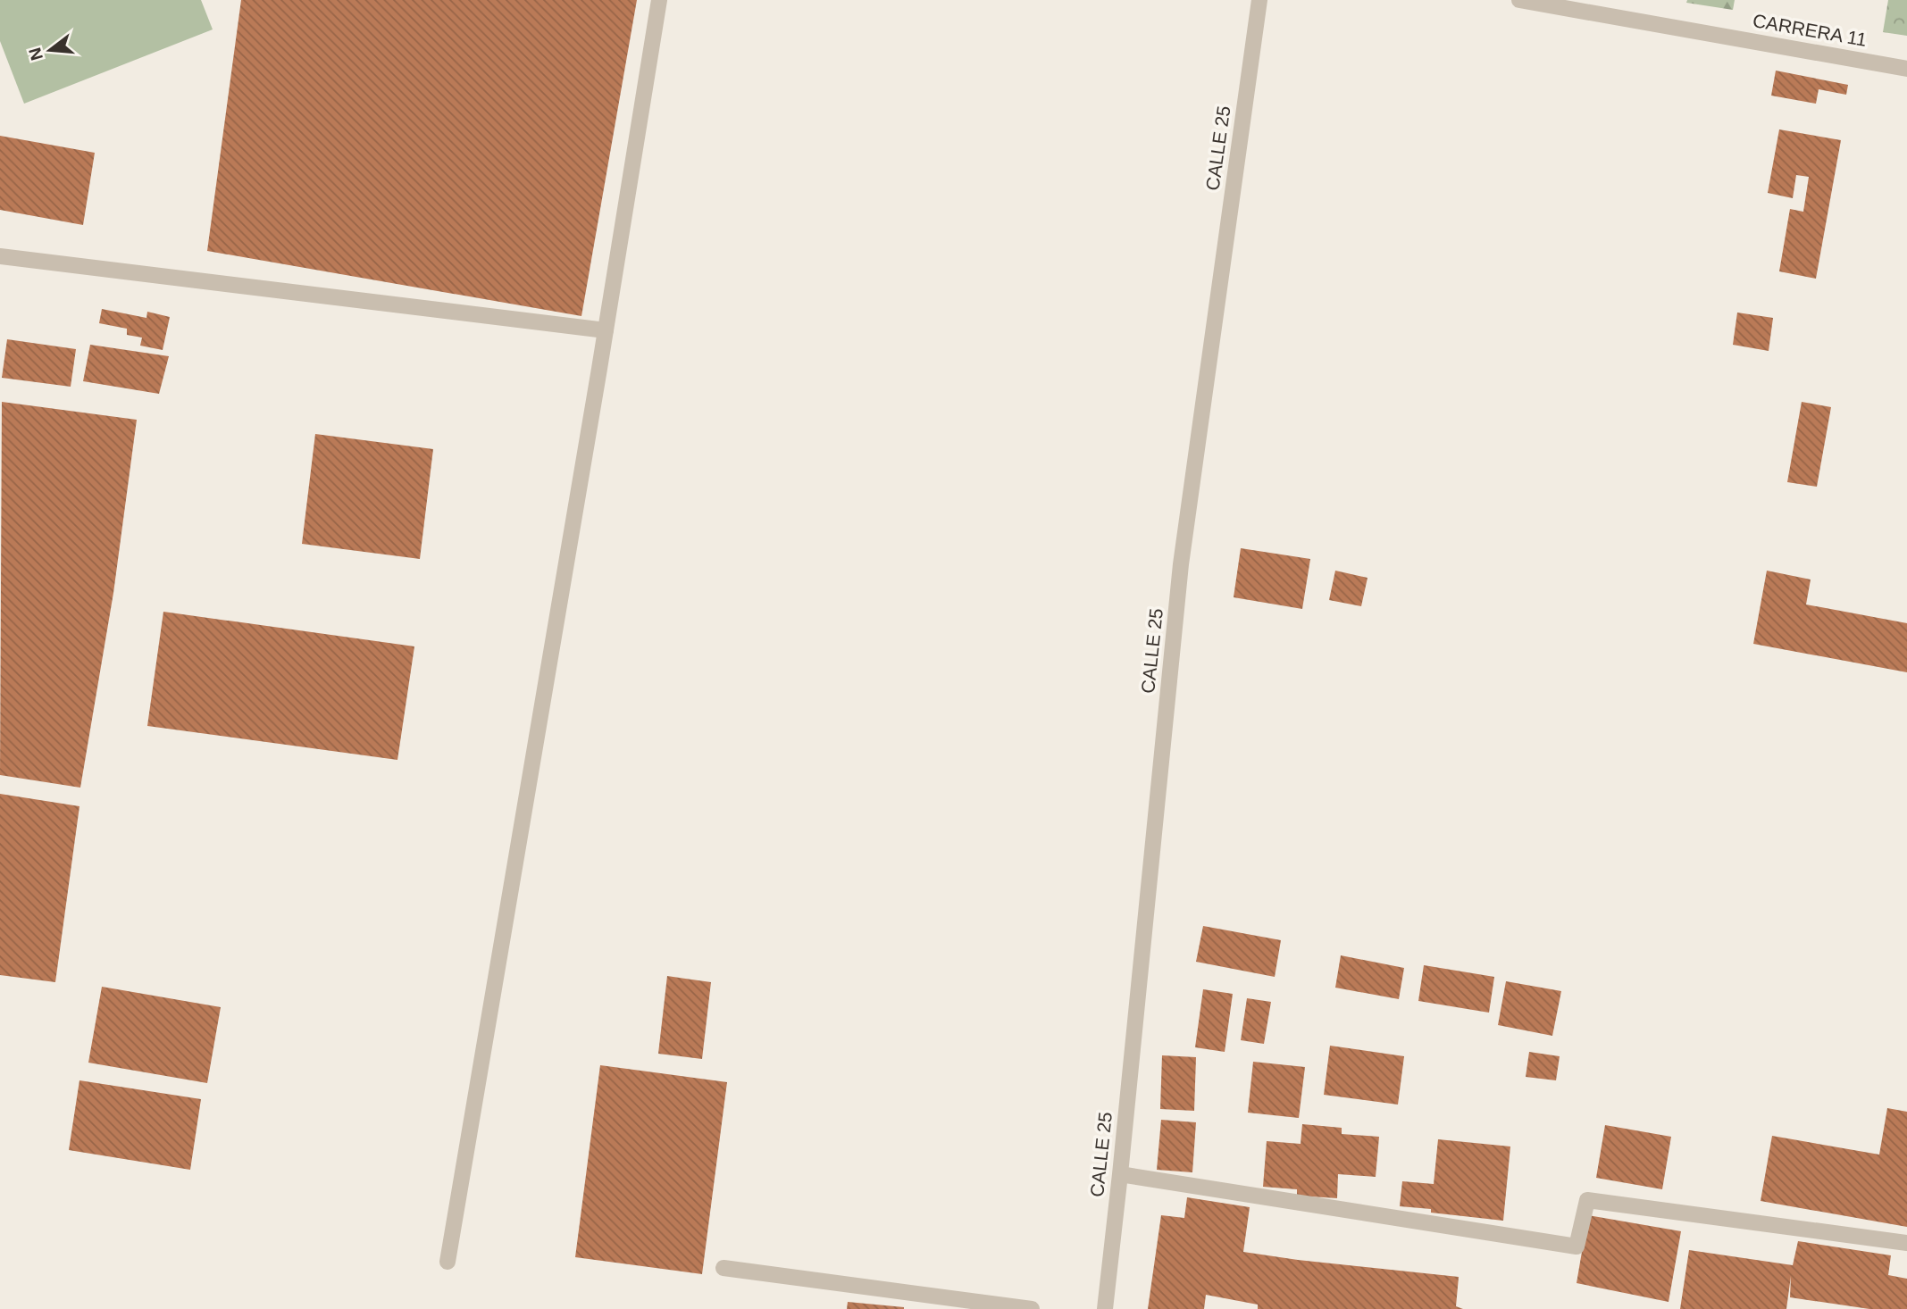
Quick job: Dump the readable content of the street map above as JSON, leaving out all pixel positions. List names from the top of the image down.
{
  "streets": {
    "street": ["CARRERA 11", "CALLE 25"]
  },
  "north": "left"
}
